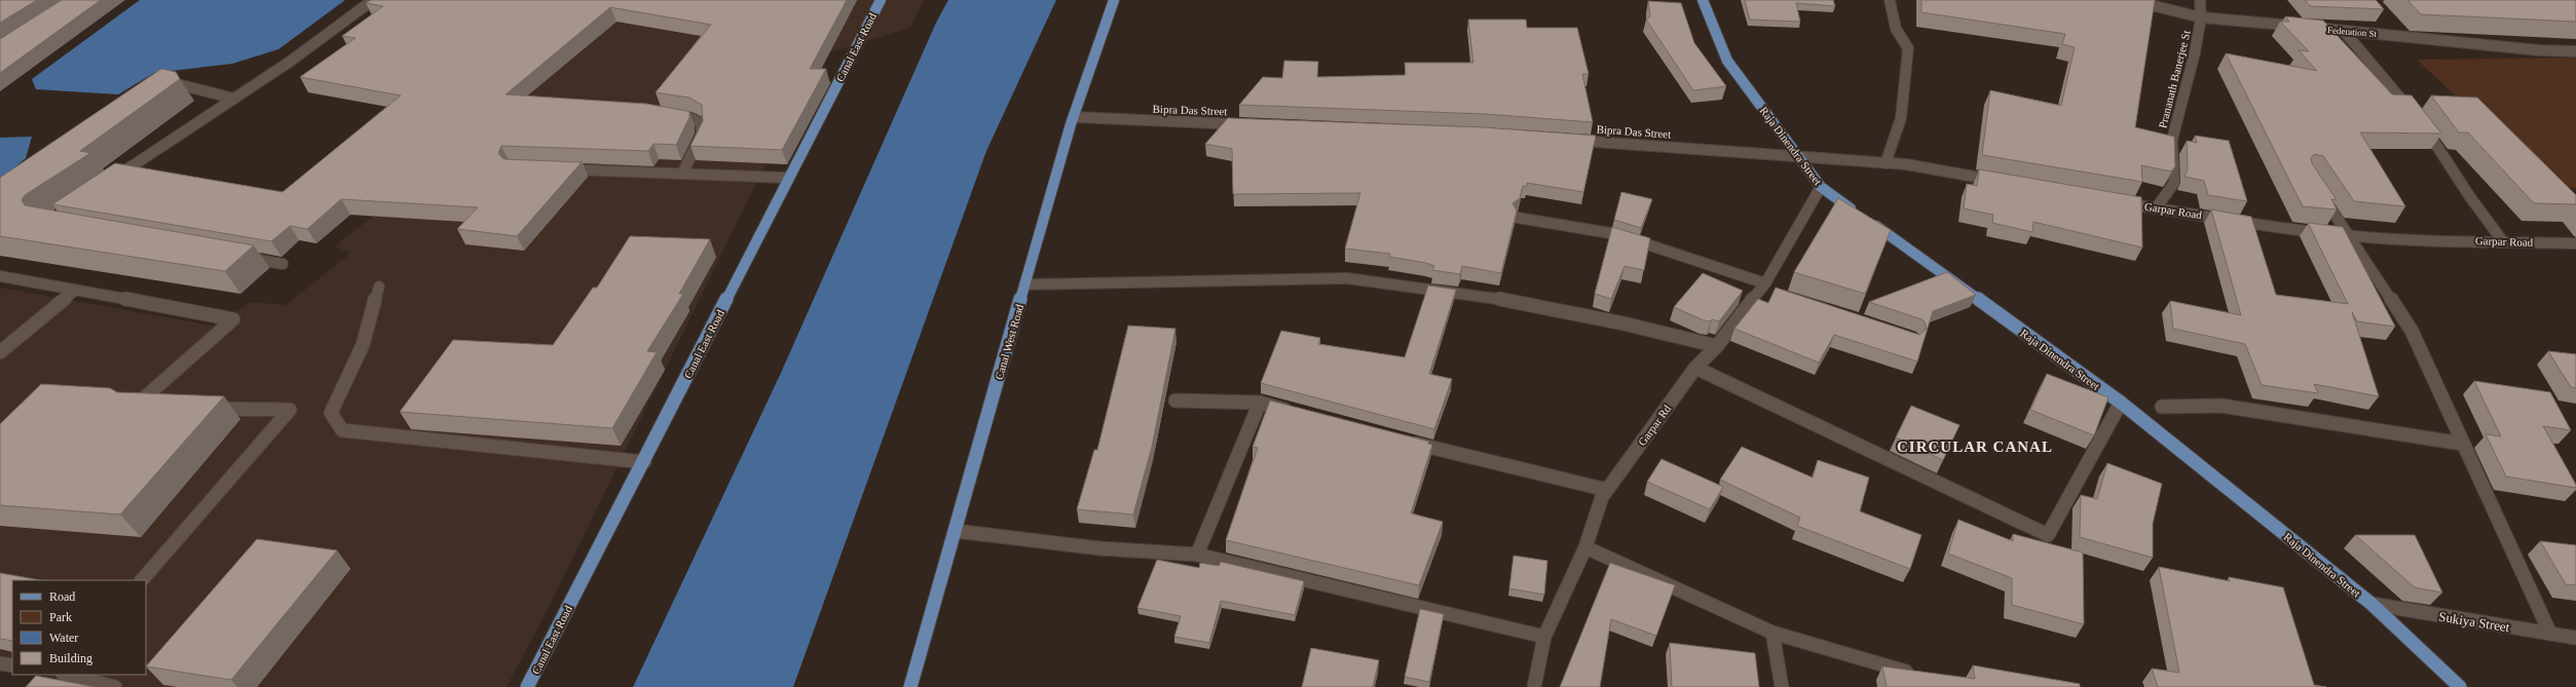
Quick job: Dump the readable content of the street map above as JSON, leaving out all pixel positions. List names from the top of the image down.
{
  "streets": {
    "main road": ["Canal East Road", "Raja Dinendra Street", "Canal West Road"],
    "street": [
      "Federation St",
      "Prananath Banerjee St",
      "Bipra Das Street",
      "Garpar Road",
      "Garpar Rd",
      "Sukiya Street"
    ]
  },
  "crossings": [
    ["Federation St", "Prananath Banerjee St"],
    ["Prananath Banerjee St", "Garpar Road"],
    ["Bipra Das Street", "Raja Dinendra Street"],
    ["Bipra Das Street", "Canal West Road"],
    ["Raja Dinendra Street", "Garpar Rd"],
    ["Raja Dinendra Street", "Sukiya Street"]
  ],
  "districts": ["CIRCULAR CANAL"],
  "legend": [
    "Road",
    "Park",
    "Water",
    "Building"
  ]
}
